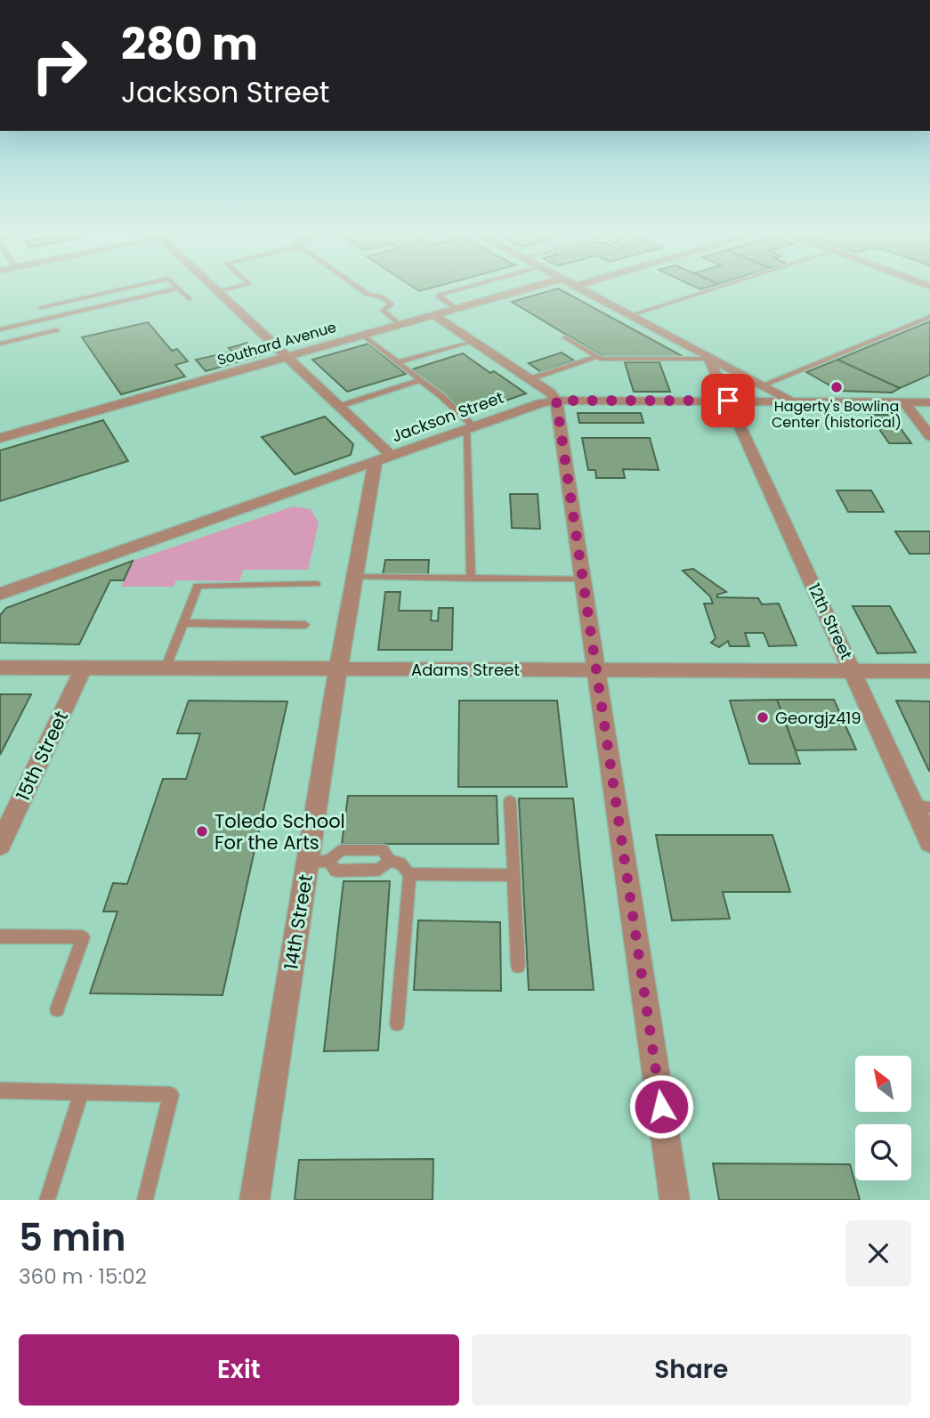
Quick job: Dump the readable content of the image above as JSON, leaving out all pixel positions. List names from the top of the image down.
{
  "streets": {
    "street": [
      "Southard Avenue",
      "Jackson Street",
      "12th Street",
      "Adams Street",
      "15th Street",
      "14th Street"
    ]
  },
  "crossings": [
    ["Jackson Street", "12th Street"],
    ["Jackson Street", "14th Street"],
    ["12th Street", "Adams Street"],
    ["Adams Street", "15th Street"],
    ["Adams Street", "14th Street"]
  ],
  "places": ["Hagerty's Bowling Center (historical)", "Georgjz419", "Toledo School For the Arts"],
  "north": "top left",
  "page": {
    "turn": ["280 m", "Jackson Street"],
    "heading": ["5 min", "360 m · 15:02"],
    "buttons": ["Exit", "Share"]
  }
}
